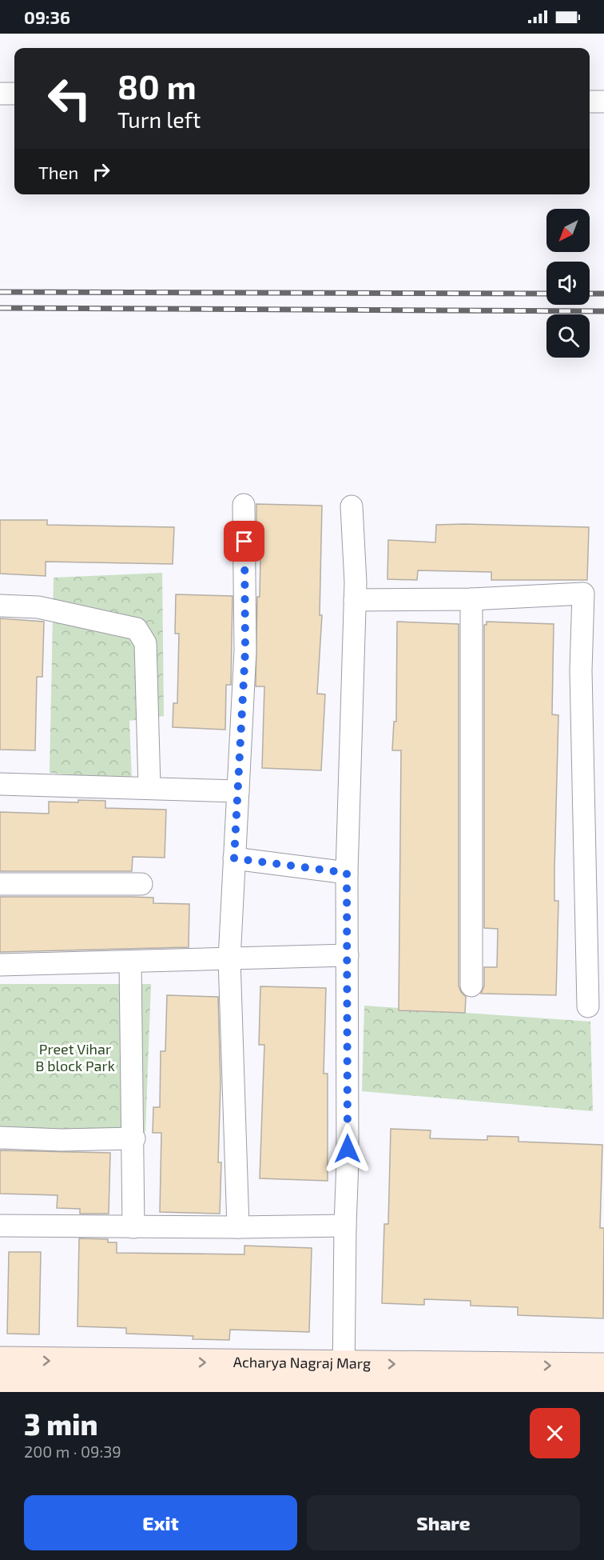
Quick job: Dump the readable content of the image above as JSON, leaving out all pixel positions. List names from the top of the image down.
{
  "streets": {
    "street": ["Acharya Nagraj Marg"]
  },
  "parks": ["Preet Vihar B block Park"],
  "north": "bottom left",
  "page": {
    "status": "09:36",
    "turn": ["80 m", "Turn left"],
    "then": "Then",
    "heading": ["3 min", "200 m · 09:39"],
    "buttons": ["Exit", "Share"]
  }
}
